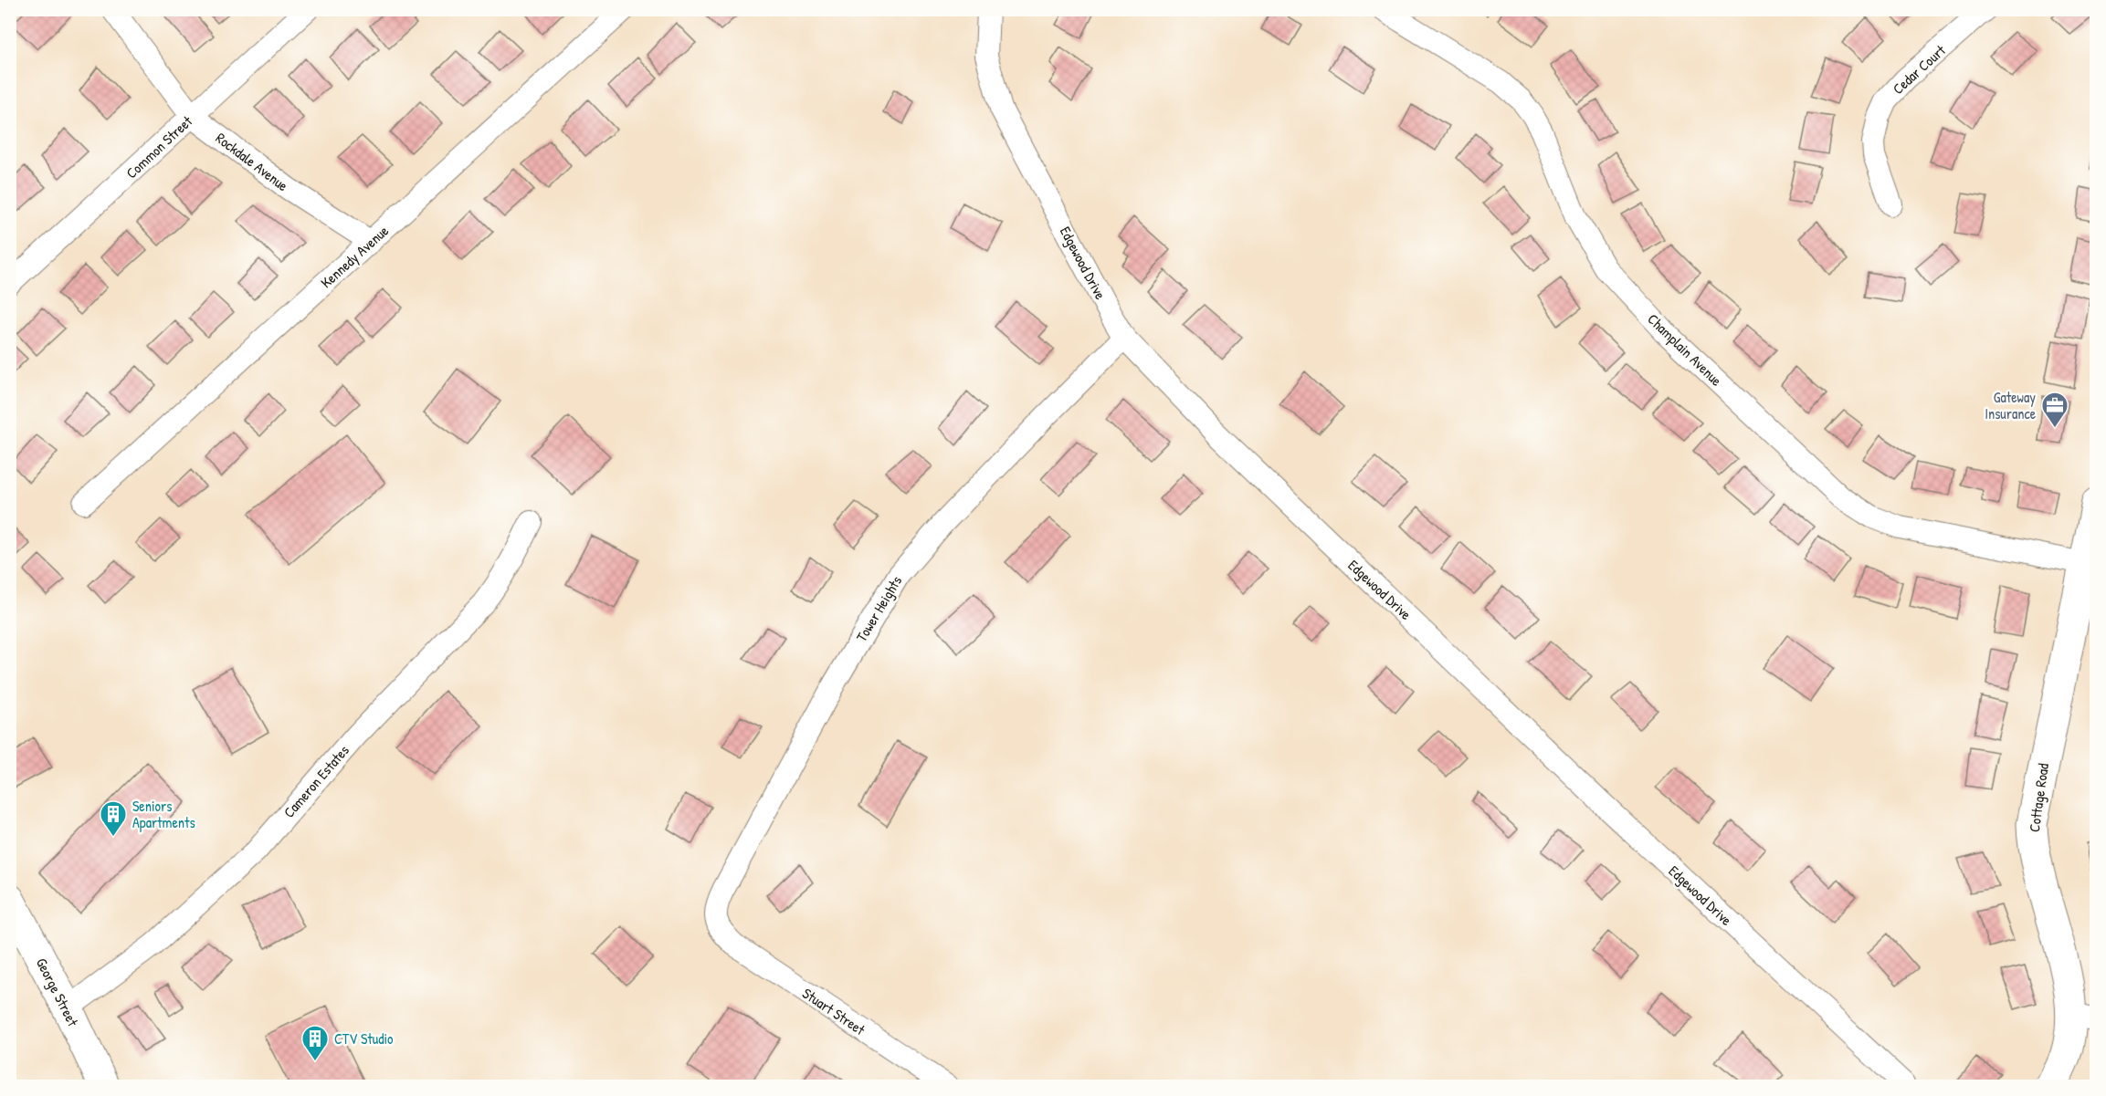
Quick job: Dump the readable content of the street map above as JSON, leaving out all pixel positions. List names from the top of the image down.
{
  "streets": {
    "street": [
      "Cedar Court",
      "Common Street",
      "Rockdale Avenue",
      "Kennedy Avenue",
      "Edgewood Drive",
      "Champlain Avenue",
      "Tower Heights",
      "Cameron Estates",
      "Cottage Road",
      "George Street",
      "Stuart Street"
    ]
  },
  "crossings": [
    ["Common Street", "Rockdale Avenue"],
    ["Rockdale Avenue", "Kennedy Avenue"],
    ["Edgewood Drive", "Tower Heights"],
    ["Champlain Avenue", "Cottage Road"],
    ["Tower Heights", "Stuart Street"],
    ["Cameron Estates", "George Street"]
  ],
  "places": {
    "office": ["Gateway Insurance"],
    "building": ["Seniors Apartments", "CTV Studio"]
  }
}
